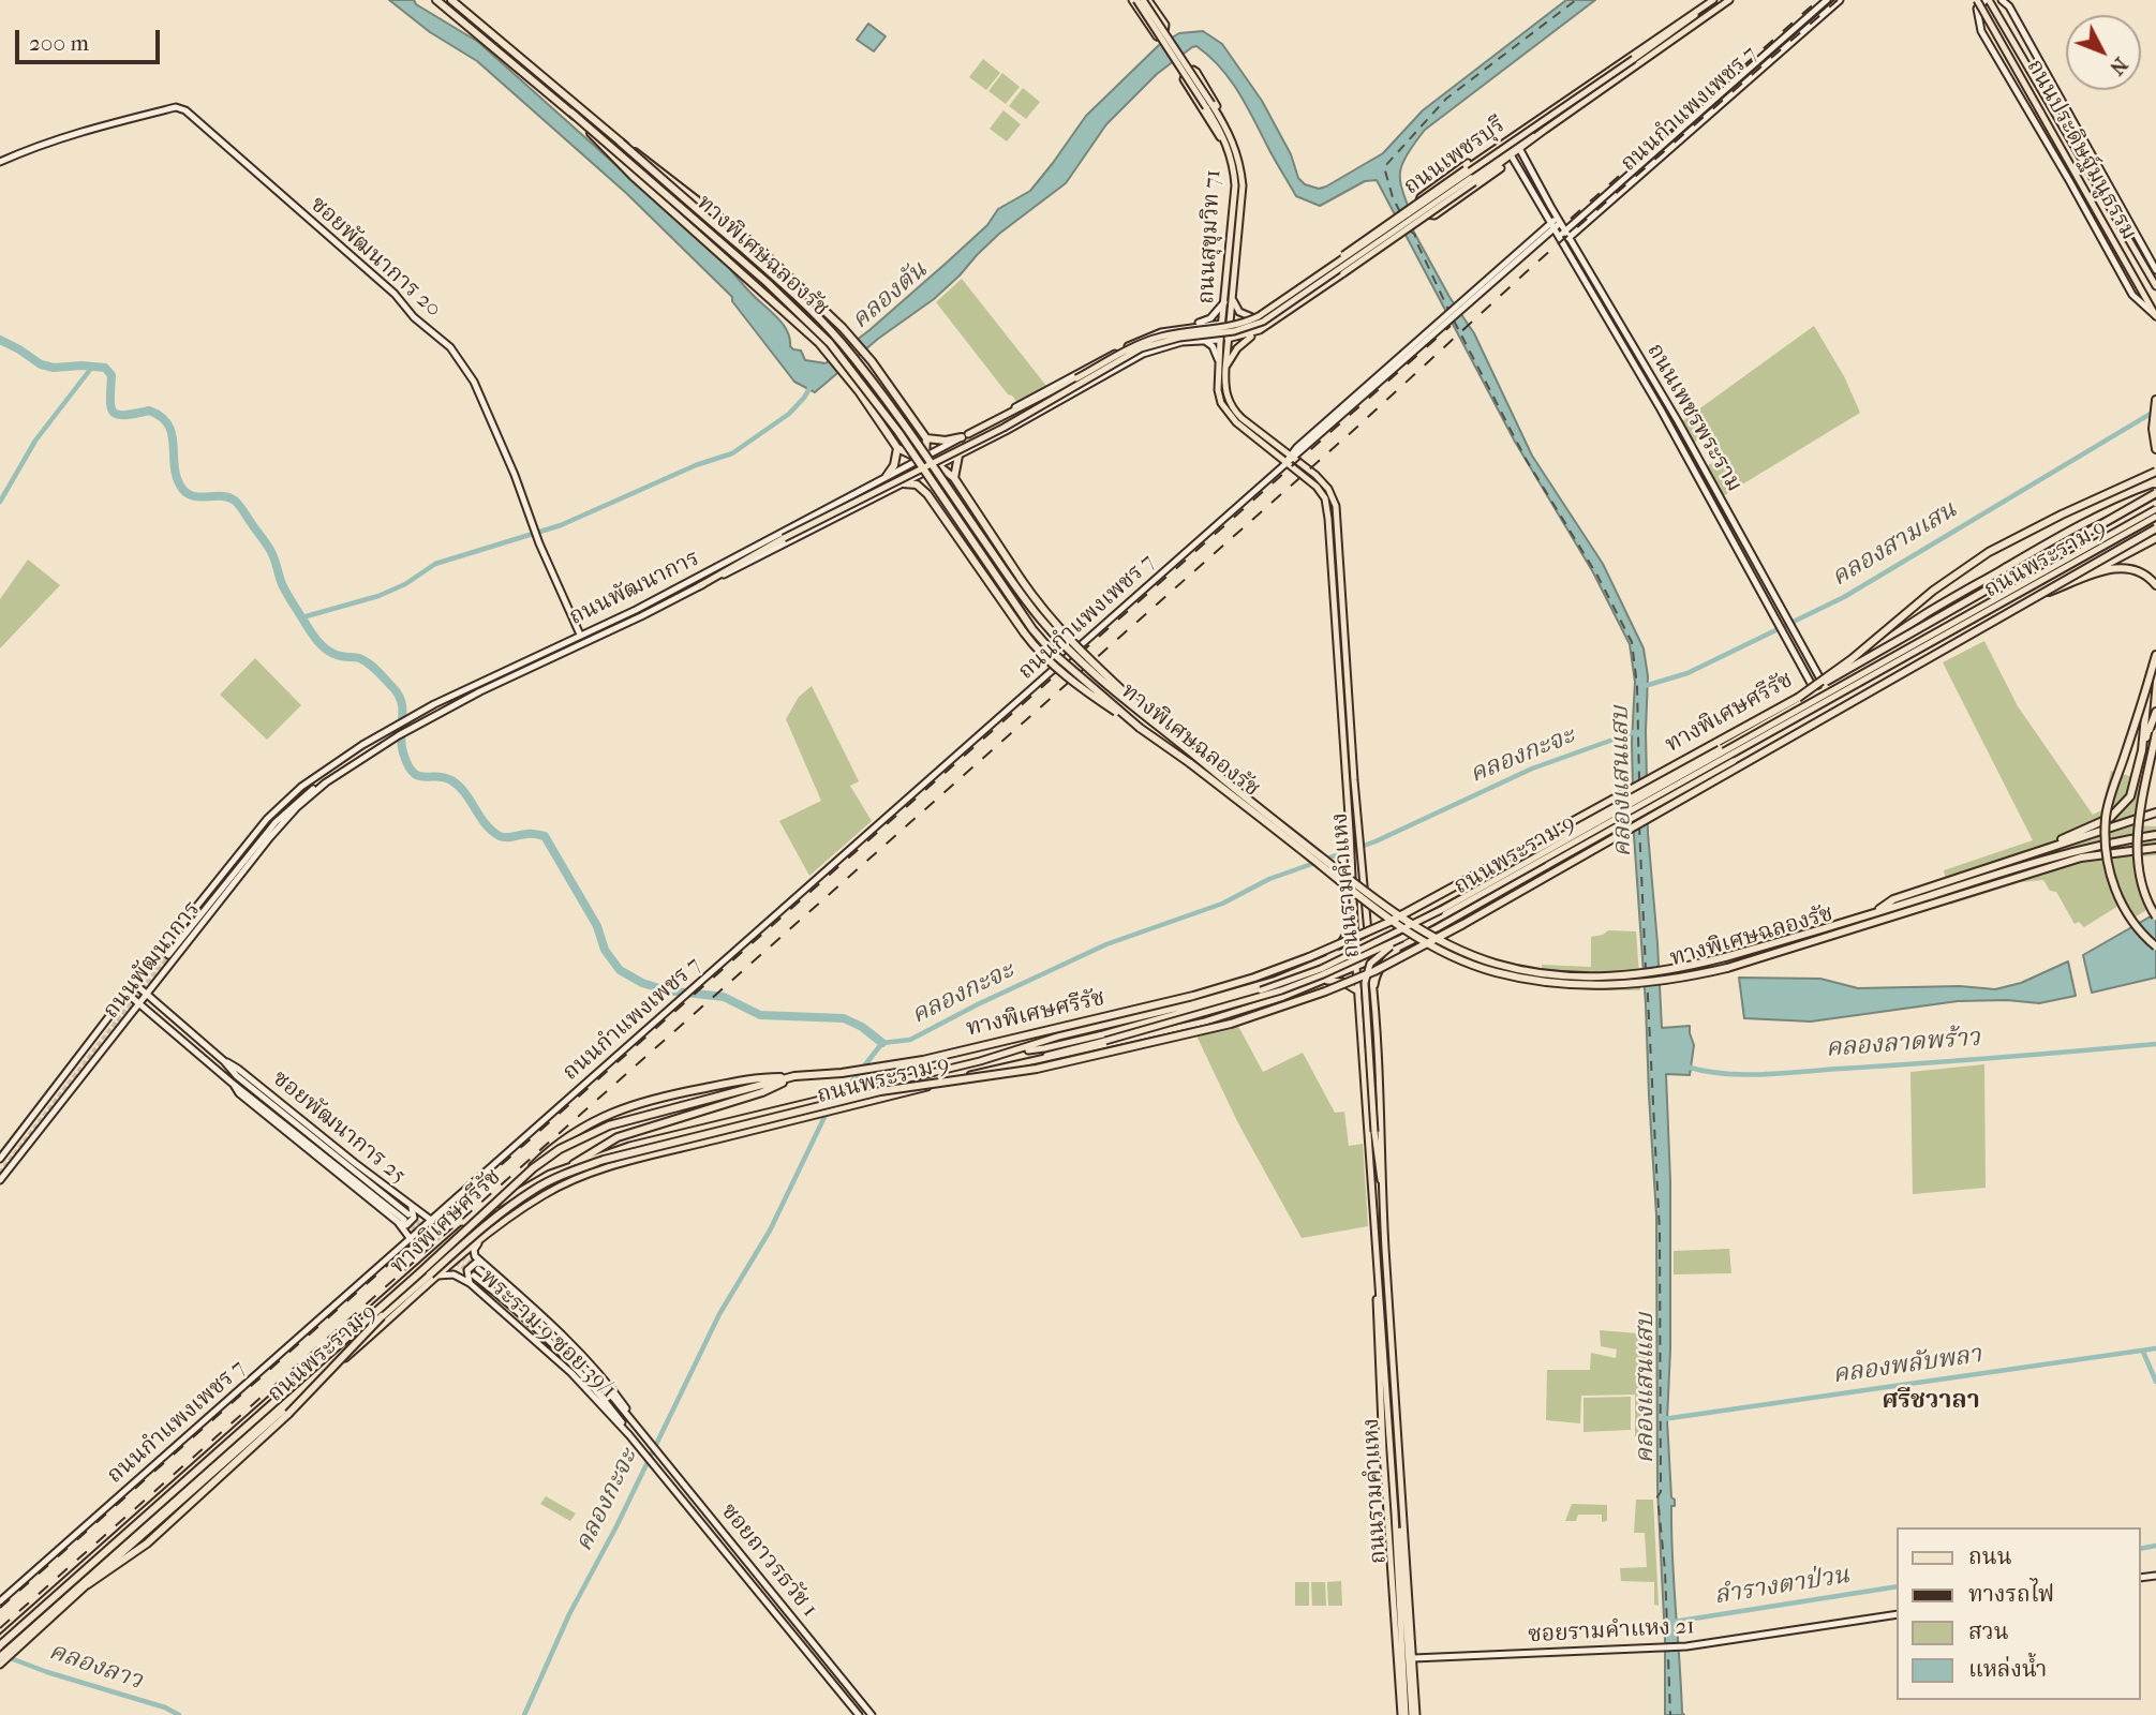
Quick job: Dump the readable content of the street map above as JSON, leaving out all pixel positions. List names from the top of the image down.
{
  "streets": {
    "highway": ["ทางพิเศษฉลองรัช", "ทางพิเศษศรีรัช"],
    "main road": [
      "ถนนประดิษฐ์มนูธรรม",
      "ถนนเพชรบุรี",
      "ถนนสุขุมวิท 71",
      "ถนนพระราม 9",
      "ถนนพัฒนาการ",
      "ถนนรามคำแหง"
    ],
    "street": [
      "ถนนกำแพงเพชร 7",
      "ซอยพัฒนาการ 20",
      "ถนนเพชรพระราม",
      "ซอยพัฒนาการ 25",
      "พระราม 9 ซอย 39/1",
      "ซอยถาวรธวัช 1",
      "ซอยรามคำแหง 21"
    ]
  },
  "crossings": [
    ["ถนนกำแพงเพชร 7", "ถนนเพชรพระราม"],
    ["ถนนกำแพงเพชร 7", "ถนนรามคำแหง"],
    ["ถนนกำแพงเพชร 7", "ซอยพัฒนาการ 25"],
    ["ถนนเพชรบุรี", "ถนนสุขุมวิท 71"],
    ["ถนนเพชรบุรี", "ถนนเพชรพระราม"],
    ["ถนนเพชรบุรี", "ถนนพัฒนาการ"],
    ["ถนนเพชรบุรี", "ถนนรามคำแหง"],
    ["ถนนสุขุมวิท 71", "ถนนพัฒนาการ"],
    ["ถนนสุขุมวิท 71", "ถนนรามคำแหง"],
    ["ซอยพัฒนาการ 20", "ถนนพัฒนาการ"],
    ["ถนนเพชรพระราม", "ถนนพระราม 9"],
    ["ถนนพระราม 9", "ถนนรามคำแหง"],
    ["ถนนพระราม 9", "พระราม 9 ซอย 39/1"],
    ["ถนนพัฒนาการ", "ถนนรามคำแหง"],
    ["ถนนพัฒนาการ", "ซอยพัฒนาการ 25"],
    ["ถนนรามคำแหง", "ซอยรามคำแหง 21"],
    ["พระราม 9 ซอย 39/1", "ซอยถาวรธวัช 1"]
  ],
  "districts": ["ศรีชวาลา"],
  "water": [
    "คลองตัน",
    "คลองสามเสน",
    "คลองกะจะ",
    "คลองแสนแสบ",
    "คลองลาดพร้าว",
    "คลองพลับพลา",
    "ลำรางตาป่วน",
    "คลองลาว"
  ],
  "legend": [
    "ถนน",
    "ทางรถไฟ",
    "สวน",
    "แหล่งน้ำ"
  ],
  "scale_bar": "200 m",
  "north": "bottom right"
}
